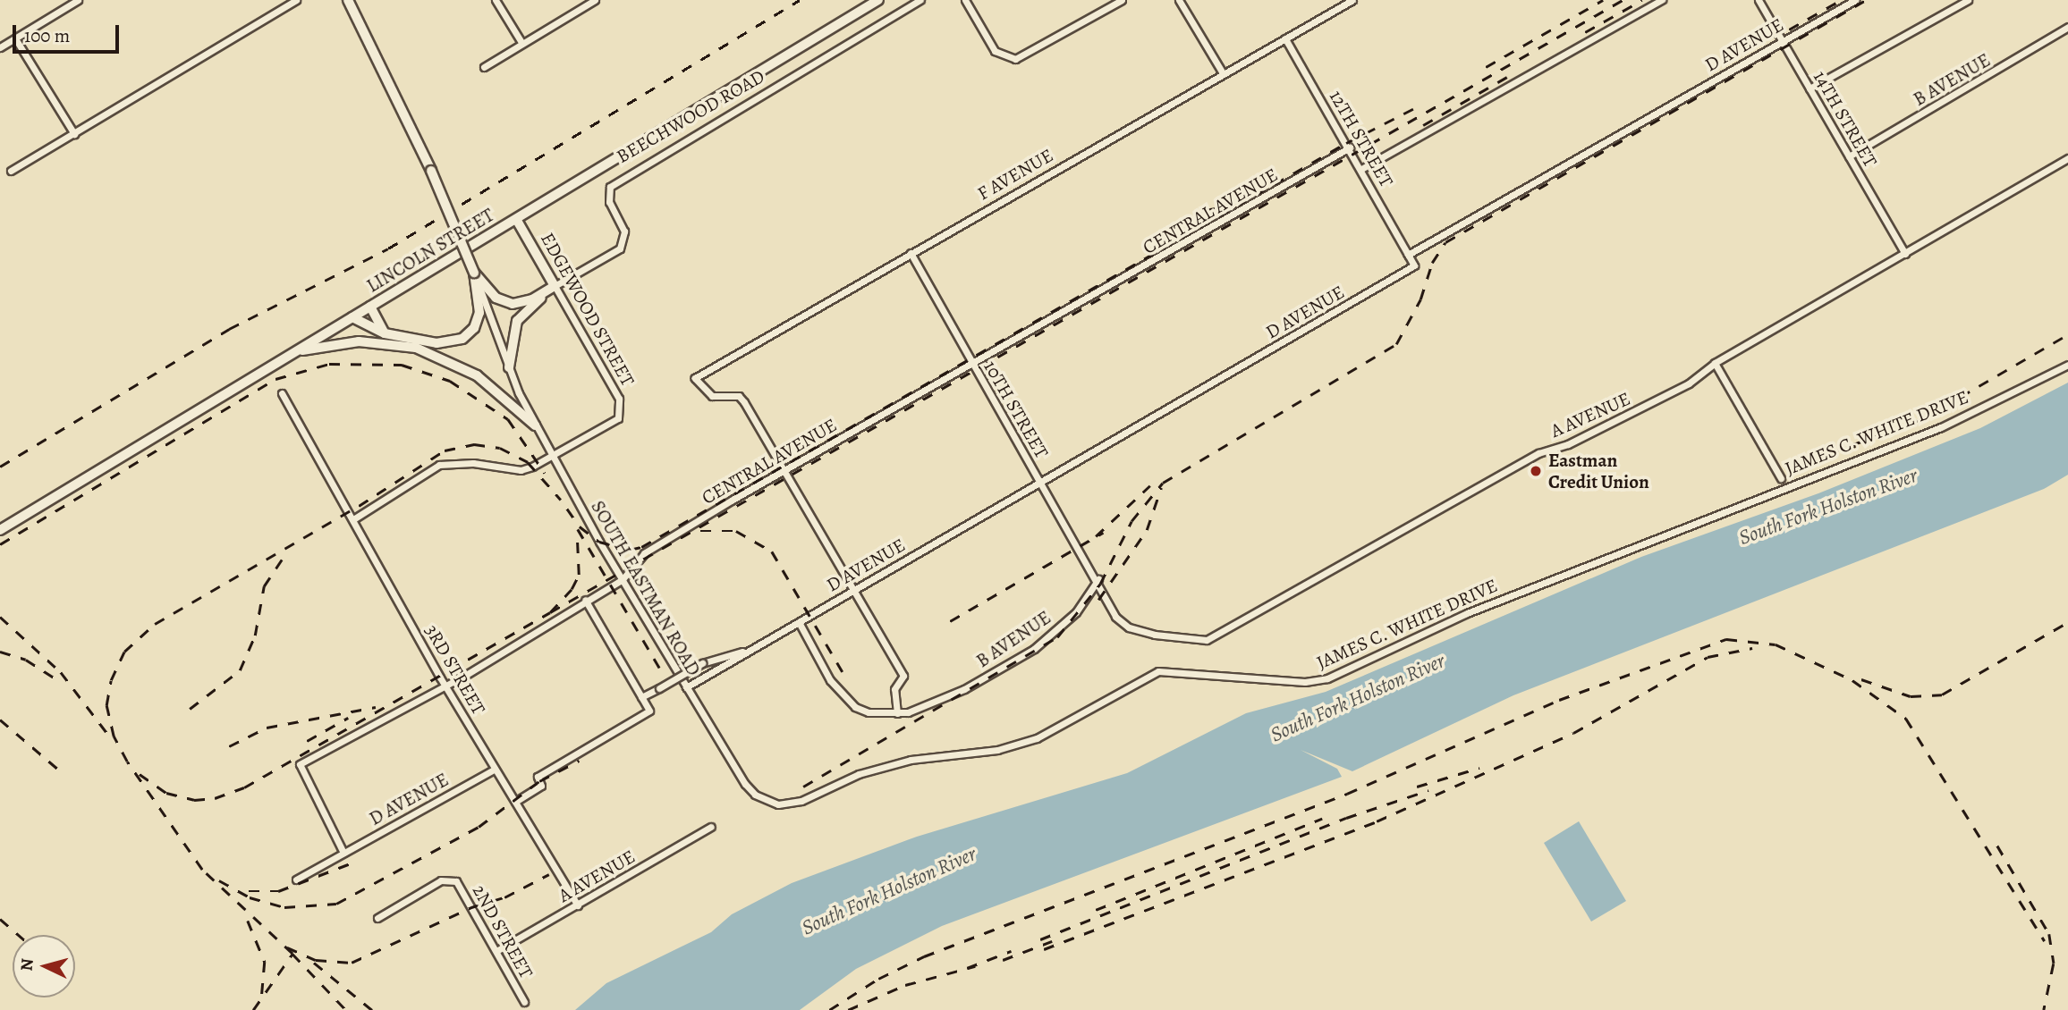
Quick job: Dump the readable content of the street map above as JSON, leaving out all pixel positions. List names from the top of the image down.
{
  "streets": {
    "main road": ["BEECHWOOD ROAD", "LINCOLN STREET", "EDGEWOOD STREET"],
    "street": [
      "D AVENUE",
      "B AVENUE",
      "14TH STREET",
      "12TH STREET",
      "F AVENUE",
      "CENTRAL AVENUE",
      "10TH STREET",
      "A AVENUE",
      "JAMES C. WHITE DRIVE",
      "SOUTH EASTMAN ROAD",
      "3RD STREET",
      "2ND STREET"
    ]
  },
  "crossings": [
    ["D AVENUE", "14TH STREET"],
    ["D AVENUE", "12TH STREET"],
    ["D AVENUE", "CENTRAL AVENUE"],
    ["D AVENUE", "10TH STREET"],
    ["D AVENUE", "SOUTH EASTMAN ROAD"],
    ["D AVENUE", "3RD STREET"],
    ["B AVENUE", "14TH STREET"],
    ["B AVENUE", "10TH STREET"],
    ["B AVENUE", "A AVENUE"],
    ["BEECHWOOD ROAD", "EDGEWOOD STREET"],
    ["14TH STREET", "A AVENUE"],
    ["12TH STREET", "F AVENUE"],
    ["12TH STREET", "CENTRAL AVENUE"],
    ["F AVENUE", "CENTRAL AVENUE"],
    ["F AVENUE", "10TH STREET"],
    ["CENTRAL AVENUE", "10TH STREET"],
    ["CENTRAL AVENUE", "SOUTH EASTMAN ROAD"],
    ["CENTRAL AVENUE", "3RD STREET"],
    ["LINCOLN STREET", "EDGEWOOD STREET"],
    ["EDGEWOOD STREET", "SOUTH EASTMAN ROAD"],
    ["10TH STREET", "A AVENUE"],
    ["A AVENUE", "2ND STREET"],
    ["JAMES C. WHITE DRIVE", "SOUTH EASTMAN ROAD"]
  ],
  "water": ["South Fork Holston River"],
  "places": ["Eastman Credit Union"],
  "scale_bar": "100 m",
  "north": "left"
}
